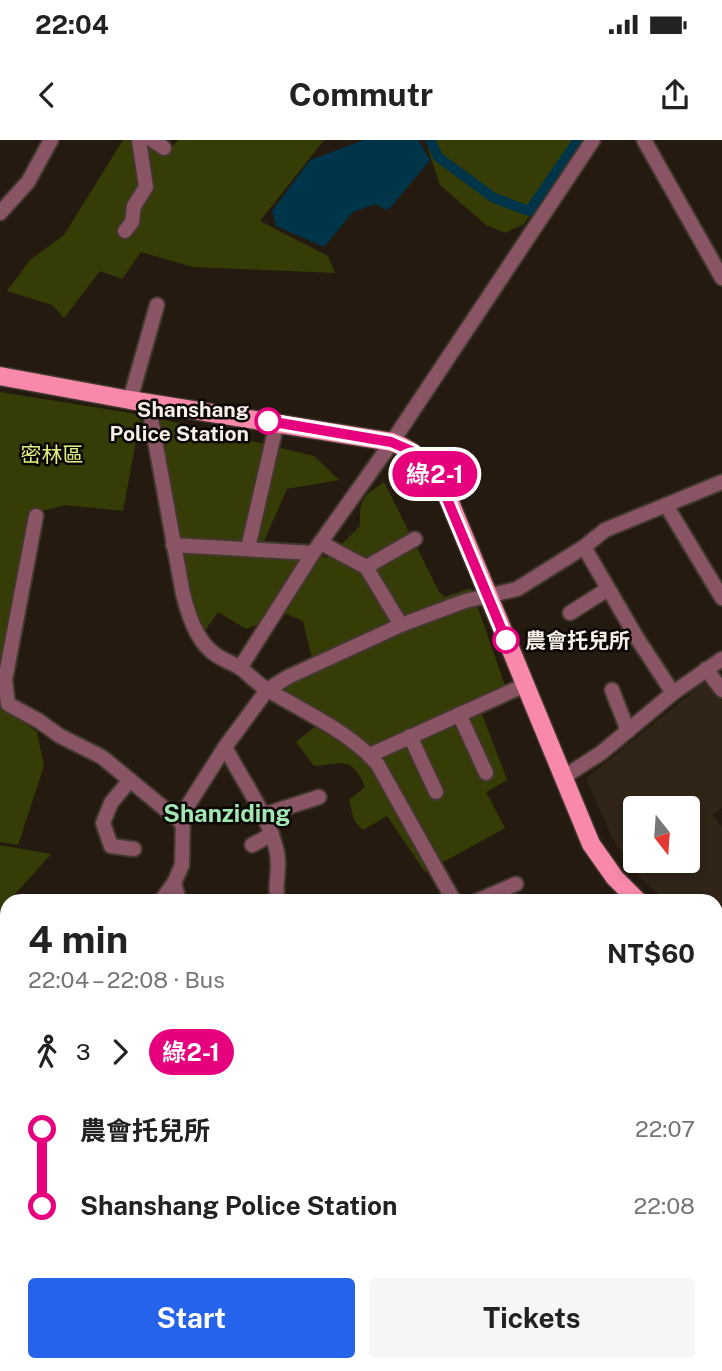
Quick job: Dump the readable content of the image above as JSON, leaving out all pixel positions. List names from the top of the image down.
{
  "districts": ["Shanziding"],
  "parks": ["密林區"],
  "places": ["Shanshang Police Station", "農會托兒所"],
  "lines": ["bus line 綠2-1"],
  "north": "bottom",
  "page": {
    "status": "22:04",
    "header": "Commutr",
    "on_map": "綠2-1",
    "heading": ["4 min", "22:04 – 22:08 · Bus", "NT$60"],
    "legs": ["3", "綠2-1"],
    "list": [
      {
        "name": "農會托兒所",
        "value": "22:07"
      },
      {
        "name": "Shanshang Police Station",
        "value": "22:08"
      }
    ],
    "buttons": ["Start", "Tickets"]
  }
}
